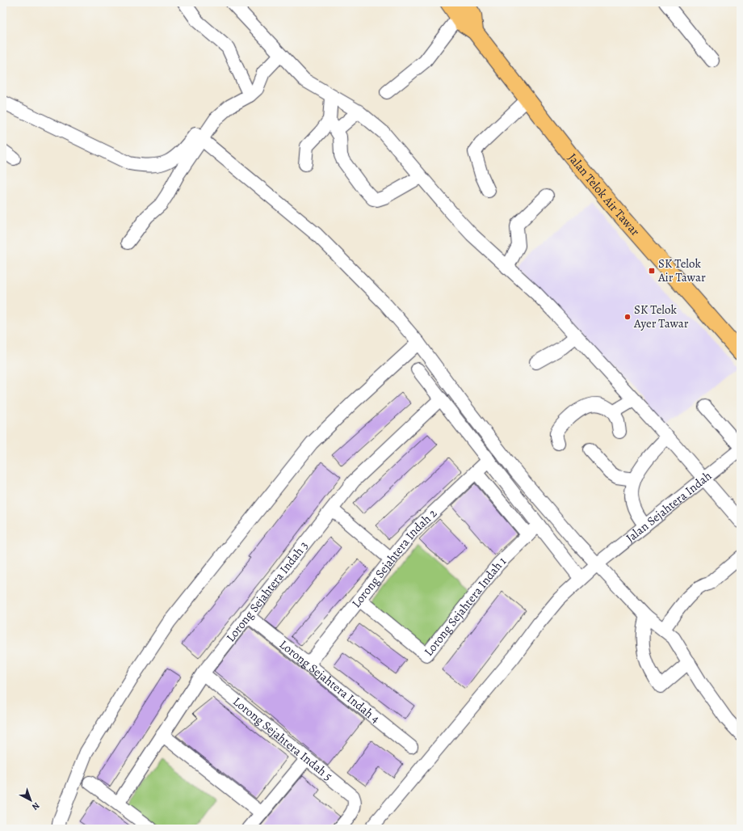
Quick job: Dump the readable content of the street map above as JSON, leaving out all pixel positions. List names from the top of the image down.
{
  "streets": {
    "main road": ["Jalan Telok Air Tawar"],
    "street": [
      "Jalan Sejahtera Indah",
      "Lorong Sejahtera Indah 2",
      "Lorong Sejahtera Indah 3",
      "Lorong Sejahtera Indah 1",
      "Lorong Sejahtera Indah 4",
      "Lorong Sejahtera Indah 5"
    ]
  },
  "crossings": [
    ["Lorong Sejahtera Indah 2", "Lorong Sejahtera Indah 1"],
    ["Lorong Sejahtera Indah 2", "Lorong Sejahtera Indah 4"],
    ["Lorong Sejahtera Indah 3", "Lorong Sejahtera Indah 4"],
    ["Lorong Sejahtera Indah 3", "Lorong Sejahtera Indah 5"]
  ],
  "places": {
    "transit": ["SK Telok Air Tawar"],
    "other": ["SK Telok Ayer Tawar"]
  },
  "north": "bottom right"
}
